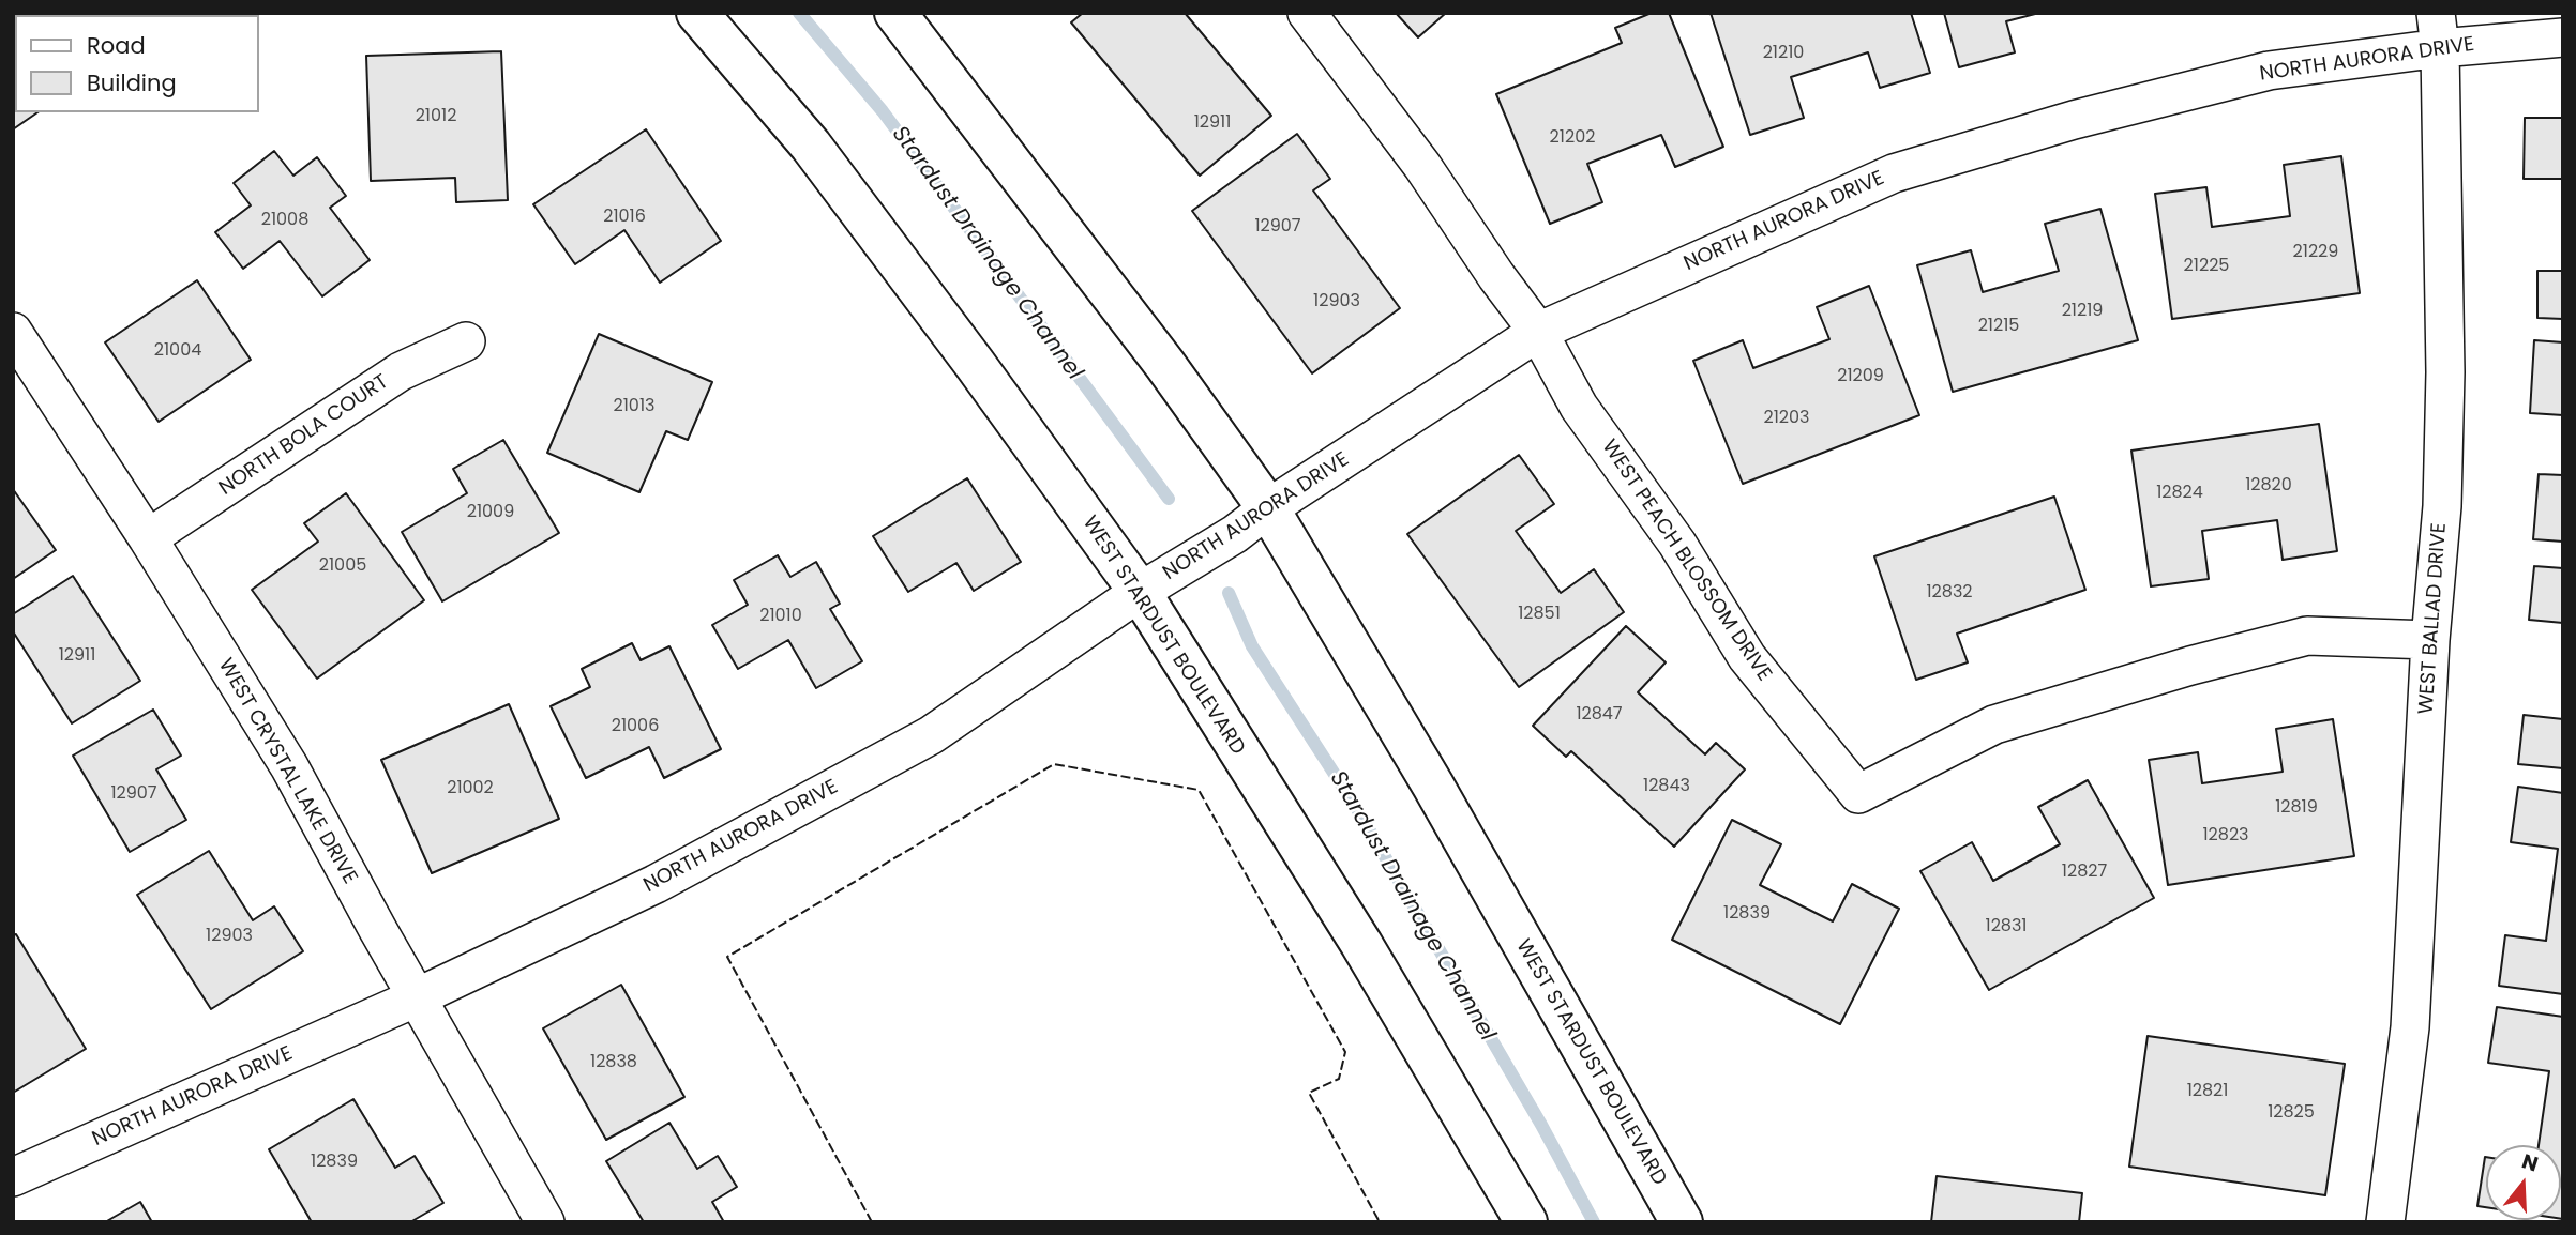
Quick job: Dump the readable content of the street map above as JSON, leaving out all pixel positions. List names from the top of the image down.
{
  "streets": {
    "street": [
      "NORTH AURORA DRIVE",
      "NORTH BOLA COURT",
      "WEST PEACH BLOSSOM DRIVE",
      "WEST BALLAD DRIVE",
      "WEST STARDUST BOULEVARD",
      "WEST CRYSTAL LAKE DRIVE"
    ]
  },
  "crossings": [
    ["NORTH AURORA DRIVE", "WEST PEACH BLOSSOM DRIVE"],
    ["NORTH AURORA DRIVE", "WEST BALLAD DRIVE"],
    ["NORTH AURORA DRIVE", "WEST STARDUST BOULEVARD"],
    ["NORTH AURORA DRIVE", "WEST CRYSTAL LAKE DRIVE"],
    ["NORTH BOLA COURT", "WEST CRYSTAL LAKE DRIVE"],
    ["WEST PEACH BLOSSOM DRIVE", "WEST BALLAD DRIVE"]
  ],
  "water": ["Stardust Drainage Channel"],
  "house_numbers": [
    "21210",
    "21012",
    "12911",
    "21202",
    "21016",
    "21008",
    "12907",
    "21229",
    "21225",
    "12903",
    "21219",
    "21215",
    "21004",
    "21209",
    "21013",
    "21203",
    "12820",
    "12824",
    "21009",
    "21005",
    "12832",
    "12851",
    "21010",
    "12911",
    "12847",
    "21006",
    "12843",
    "21002",
    "12907",
    "12819",
    "12823",
    "12827",
    "12839",
    "12831",
    "12903",
    "12838",
    "12821",
    "12825",
    "12839"
  ],
  "legend": ["Road", "Building"],
  "north": "top"
}
